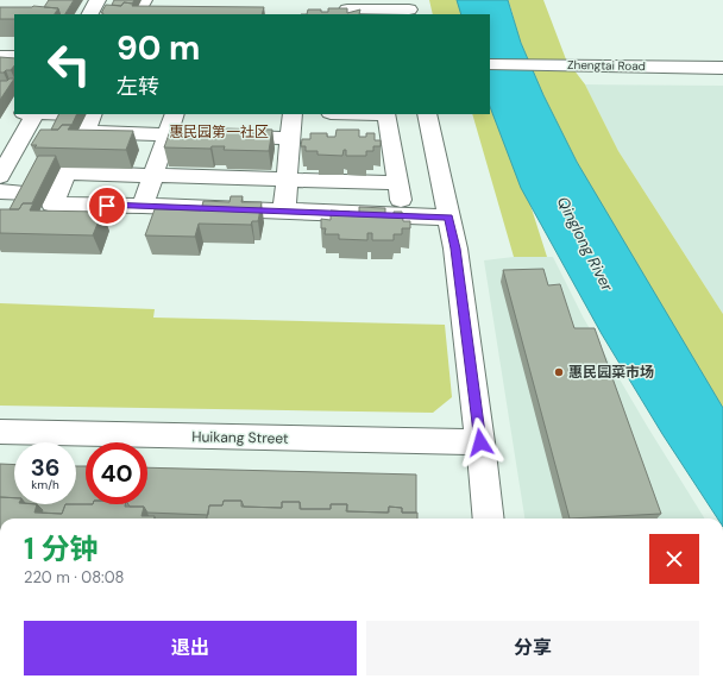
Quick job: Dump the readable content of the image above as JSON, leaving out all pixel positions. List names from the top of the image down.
{
  "streets": {
    "street": ["Zhengtai Road", "Huikang Street"]
  },
  "districts": ["惠民园第一社区"],
  "water": ["Qinglong River"],
  "places": ["惠民园菜市场"],
  "page": {
    "turn": ["90 m", "左转"],
    "speed": "36 km/h",
    "limit": "40",
    "heading": ["1 分钟", "220 m · 08:08"],
    "buttons": ["退出", "分享"]
  }
}
